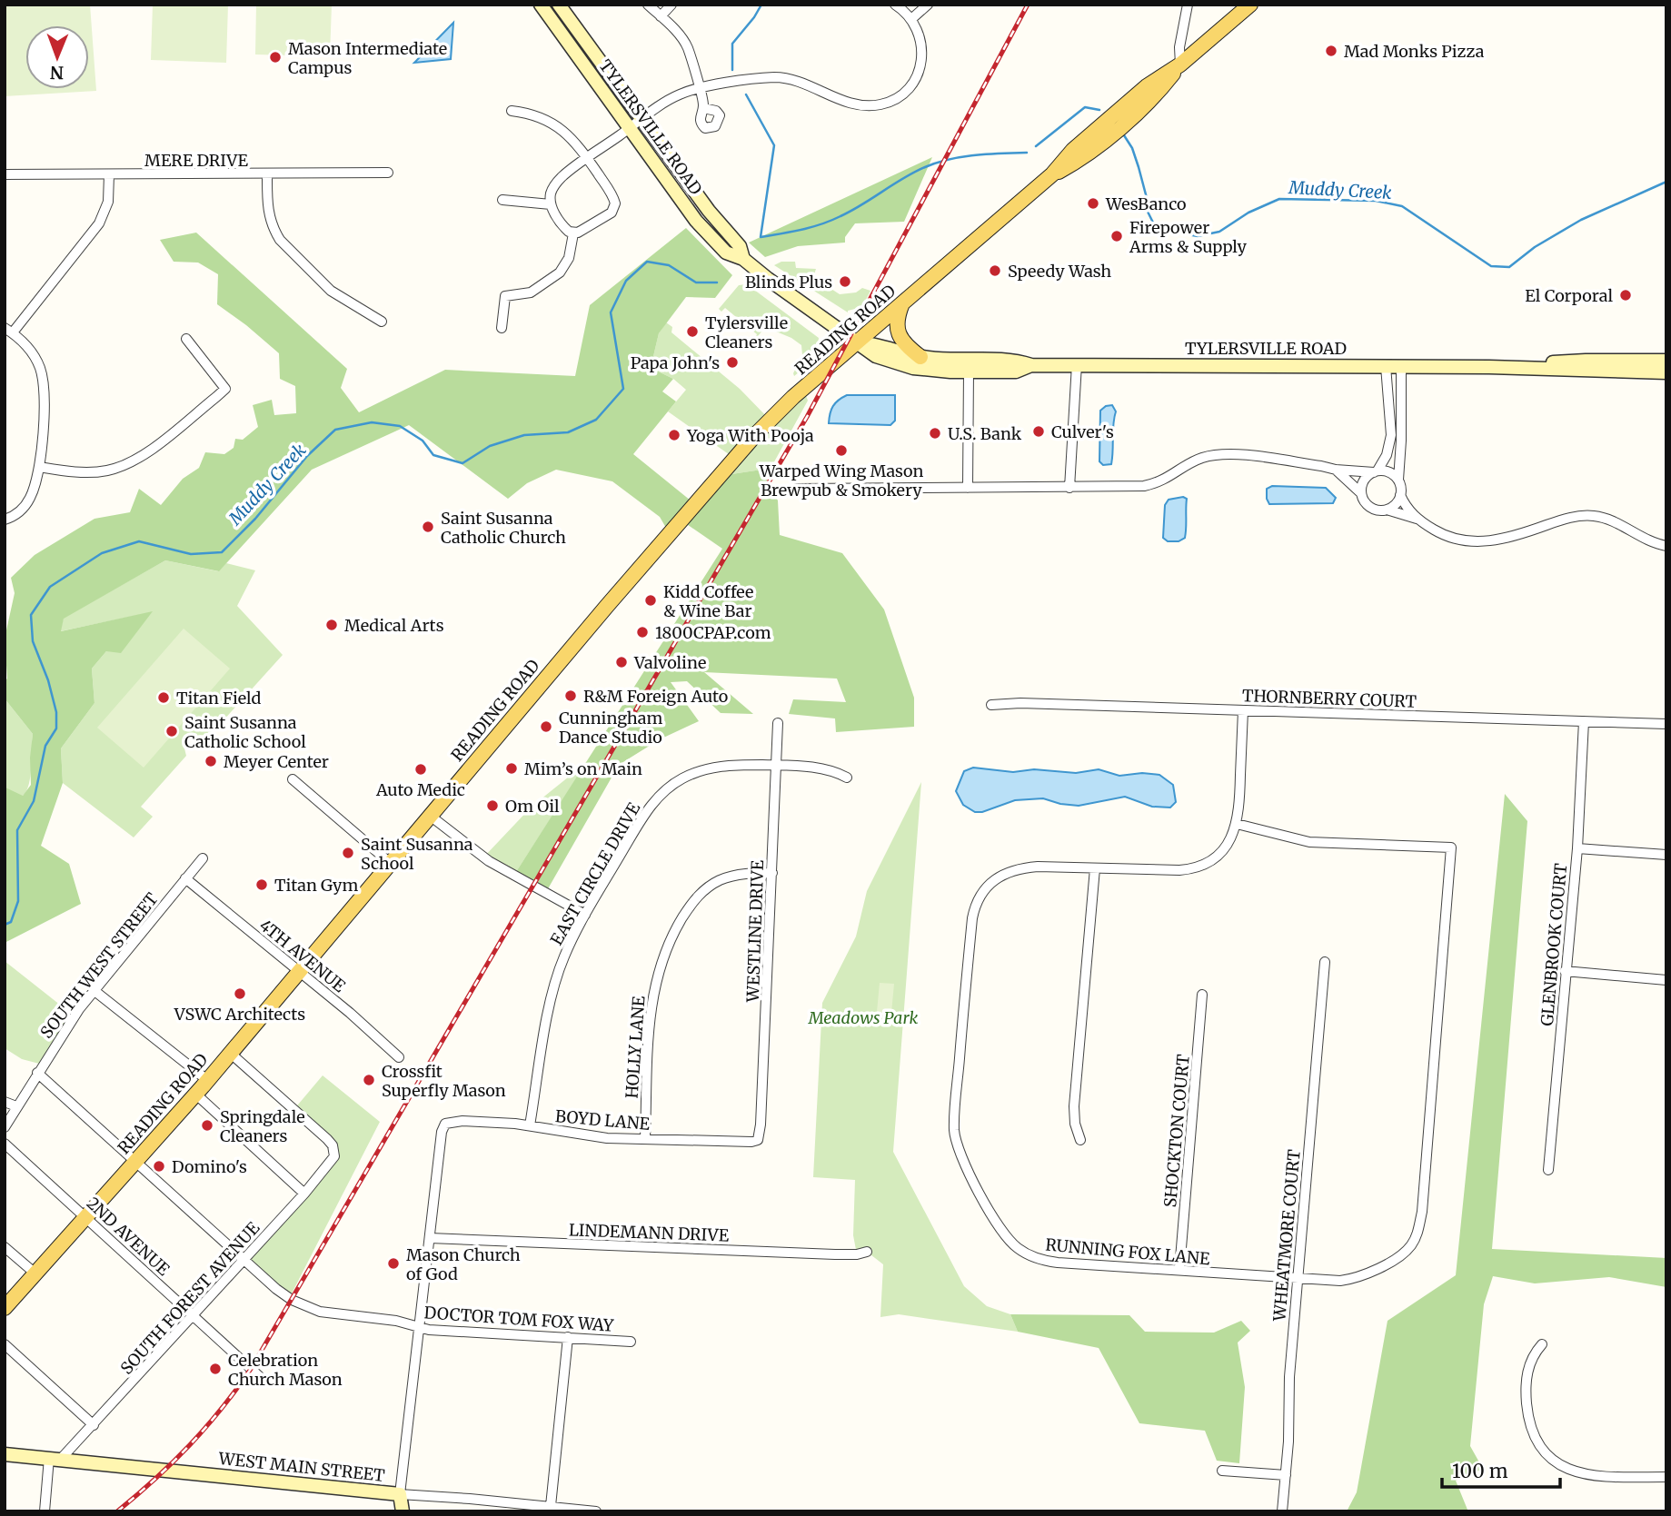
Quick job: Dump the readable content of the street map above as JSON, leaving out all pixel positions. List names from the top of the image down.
{
  "streets": {
    "main road": ["TYLERSVILLE ROAD", "READING ROAD", "WEST MAIN STREET"],
    "street": [
      "MERE DRIVE",
      "THORNBERRY COURT",
      "EAST CIRCLE DRIVE",
      "WESTLINE DRIVE",
      "GLENBROOK COURT",
      "4TH AVENUE",
      "SOUTH WEST STREET",
      "HOLLY LANE",
      "BOYD LANE",
      "SHOCKTON COURT",
      "LINDEMANN DRIVE",
      "WHEATMORE COURT",
      "2ND AVENUE",
      "RUNNING FOX LANE",
      "SOUTH FOREST AVENUE",
      "DOCTOR TOM FOX WAY"
    ]
  },
  "crossings": [
    ["TYLERSVILLE ROAD", "READING ROAD"],
    ["READING ROAD", "4TH AVENUE"],
    ["READING ROAD", "2ND AVENUE"],
    ["READING ROAD", "SOUTH FOREST AVENUE"],
    ["READING ROAD", "DOCTOR TOM FOX WAY"],
    ["THORNBERRY COURT", "GLENBROOK COURT"],
    ["THORNBERRY COURT", "RUNNING FOX LANE"],
    ["EAST CIRCLE DRIVE", "WESTLINE DRIVE"],
    ["EAST CIRCLE DRIVE", "BOYD LANE"],
    ["WESTLINE DRIVE", "HOLLY LANE"],
    ["WESTLINE DRIVE", "BOYD LANE"],
    ["4TH AVENUE", "SOUTH WEST STREET"],
    ["SOUTH WEST STREET", "DOCTOR TOM FOX WAY"],
    ["HOLLY LANE", "BOYD LANE"],
    ["BOYD LANE", "LINDEMANN DRIVE"],
    ["SHOCKTON COURT", "RUNNING FOX LANE"],
    ["WHEATMORE COURT", "RUNNING FOX LANE"],
    ["2ND AVENUE", "SOUTH FOREST AVENUE"],
    ["SOUTH FOREST AVENUE", "DOCTOR TOM FOX WAY"],
    ["SOUTH FOREST AVENUE", "WEST MAIN STREET"]
  ],
  "water": ["Muddy Creek"],
  "parks": ["Meadows Park"],
  "places": [
    "Mad Monks Pizza",
    "Mason Intermediate Campus",
    "WesBanco",
    "Firepower Arms & Supply",
    "Speedy Wash",
    "Blinds Plus",
    "El Corporal",
    "Tylersville Cleaners",
    "Papa John's",
    "Culver's",
    "U.S. Bank",
    "Yoga With Pooja",
    "Warped Wing Mason Brewpub & Smokery",
    "Saint Susanna Catholic Church",
    "Kidd Coffee & Wine Bar",
    "Medical Arts",
    "1800CPAP.com",
    "Valvoline",
    "R&M Foreign Auto",
    "Titan Field",
    "Cunningham Dance Studio",
    "Saint Susanna Catholic School",
    "Meyer Center",
    "Mim’s on Main",
    "Auto Medic",
    "Om Oil",
    "Saint Susanna School",
    "Titan Gym",
    "VSWC Architects",
    "Crossfit Superfly Mason",
    "Springdale Cleaners",
    "Domino's",
    "Mason Church of God",
    "Celebration Church Mason"
  ],
  "scale_bar": "100 m",
  "north": "bottom"
}
